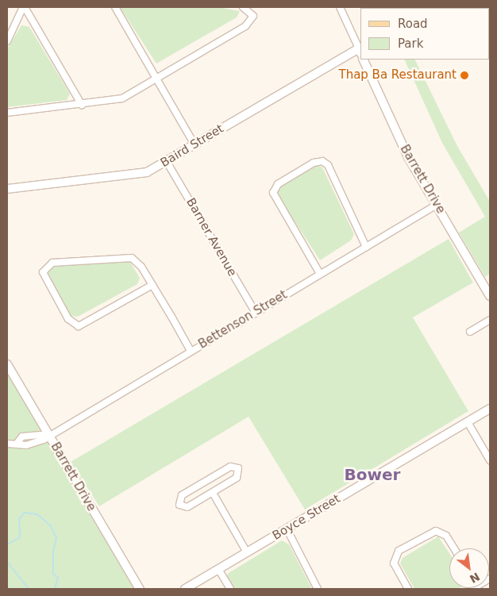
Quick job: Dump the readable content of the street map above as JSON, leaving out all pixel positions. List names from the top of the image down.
{
  "streets": {
    "street": [
      "Baird Street",
      "Barrett Drive",
      "Barner Avenue",
      "Bettenson Street",
      "Boyce Street"
    ]
  },
  "crossings": [
    ["Baird Street", "Barner Avenue"],
    ["Barrett Drive", "Bettenson Street"],
    ["Barner Avenue", "Bettenson Street"]
  ],
  "districts": ["Bower"],
  "places": ["Thap Ba Restaurant"],
  "legend": ["Road", "Park"],
  "north": "bottom right"
}
